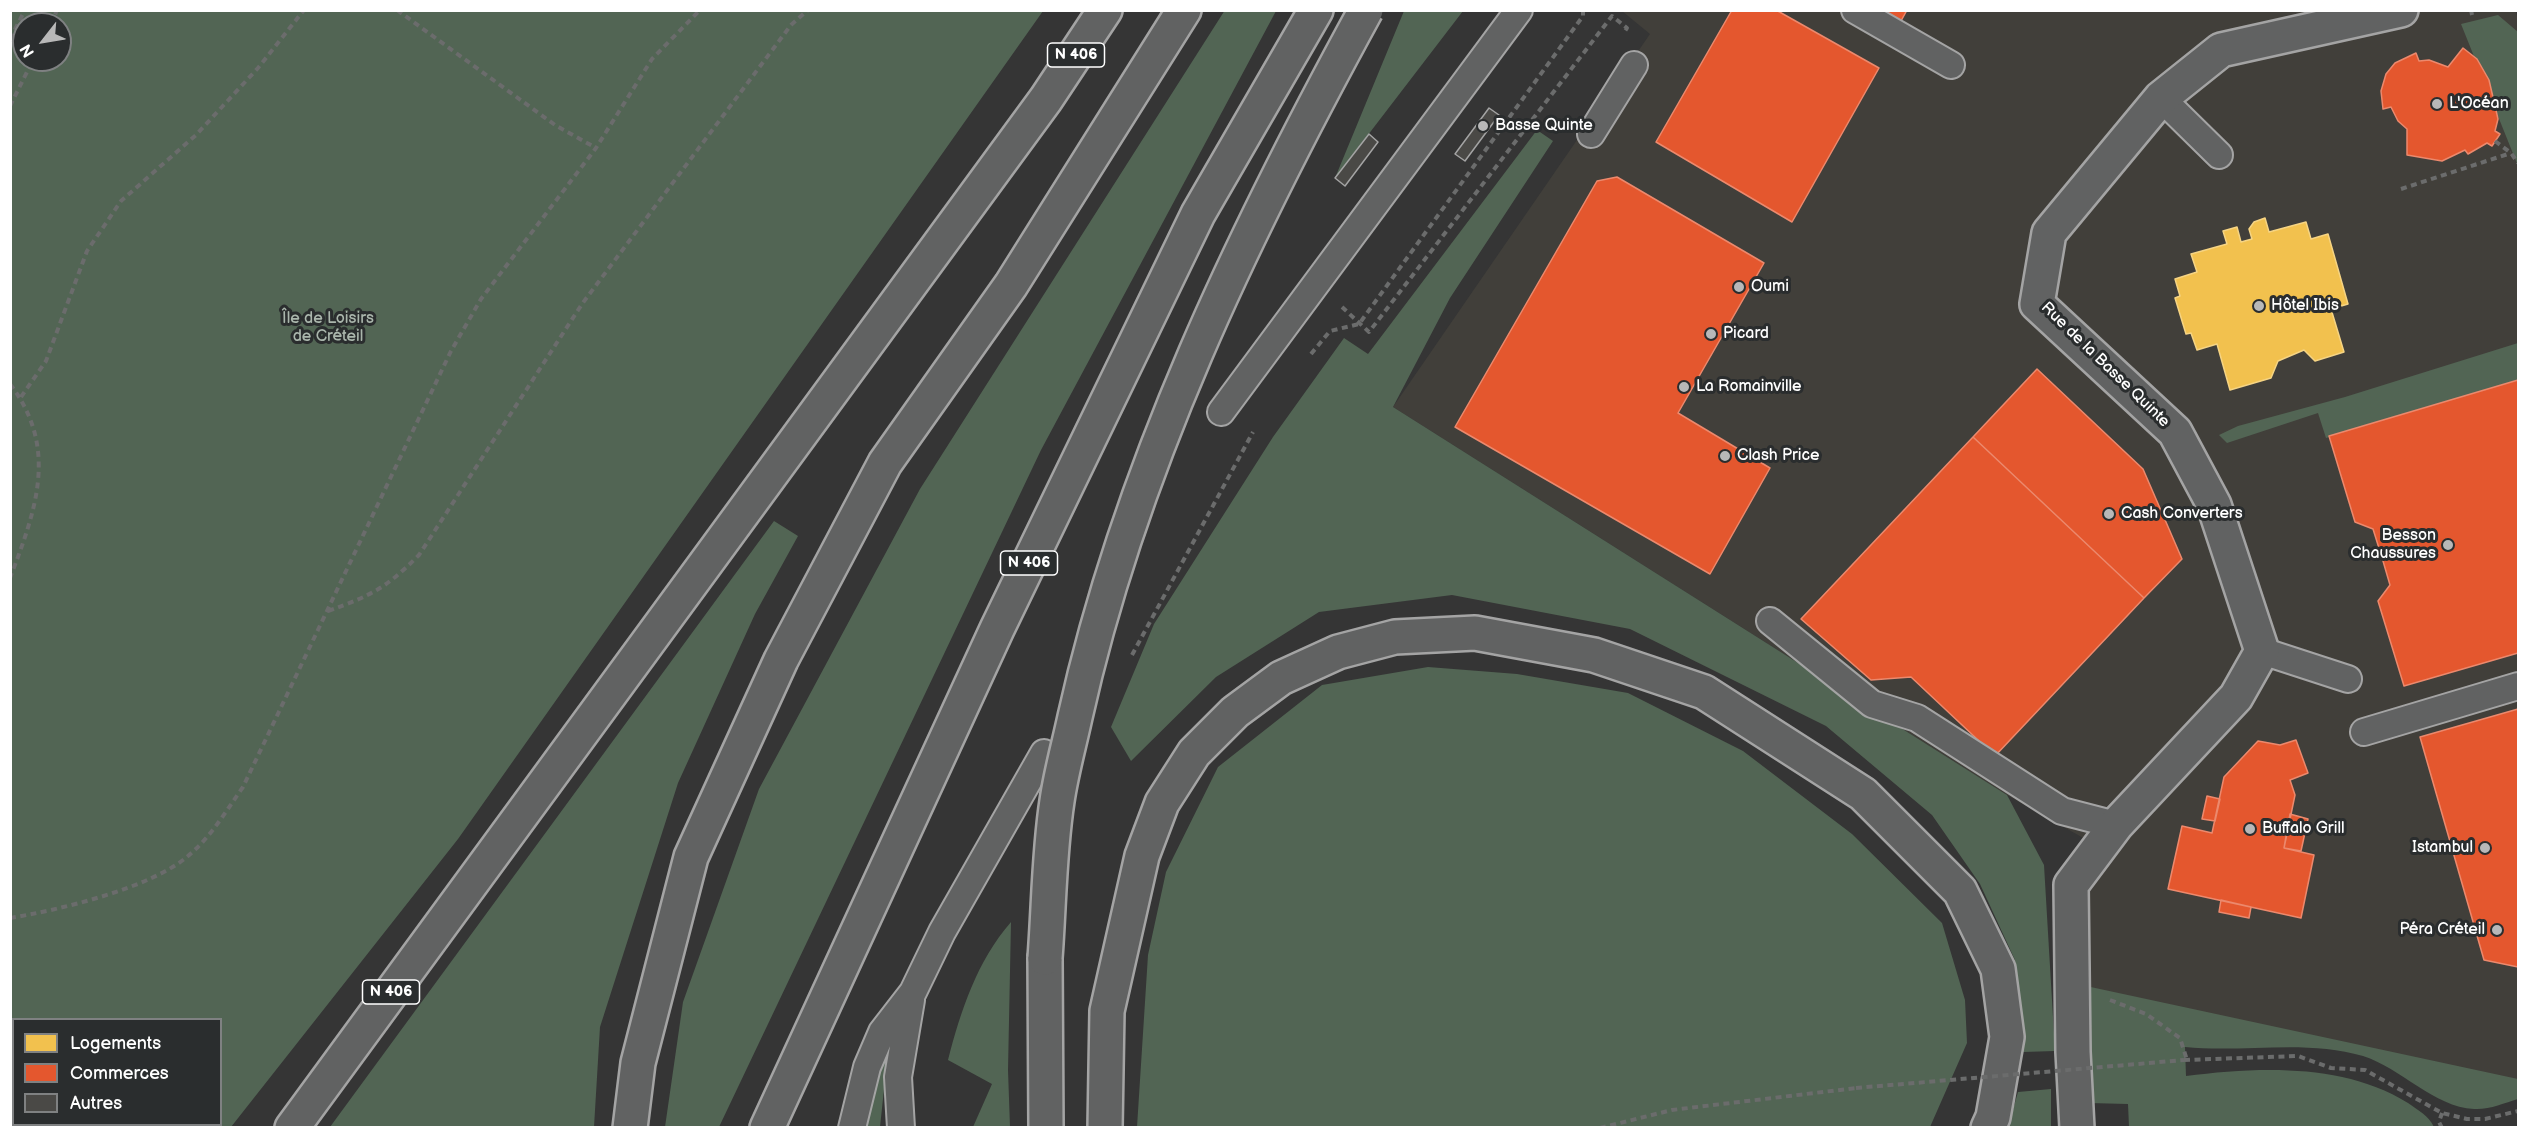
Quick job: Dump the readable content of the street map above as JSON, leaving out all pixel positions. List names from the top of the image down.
{
  "streets": {
    "main road": ["N 406", "Rue de la Basse Quinte"]
  },
  "parks": ["Île de Loisirs de Créteil"],
  "places": [
    "L'Océan",
    "Basse Quinte",
    "Oumi",
    "Hôtel Ibis",
    "Picard",
    "La Romainville",
    "Clash Price",
    "Cash Converters",
    "Besson Chaussures",
    "Buffalo Grill",
    "Istambul",
    "Péra Créteil"
  ],
  "legend": ["Logements", "Commerces", "Autres"],
  "north": "bottom left"
}
